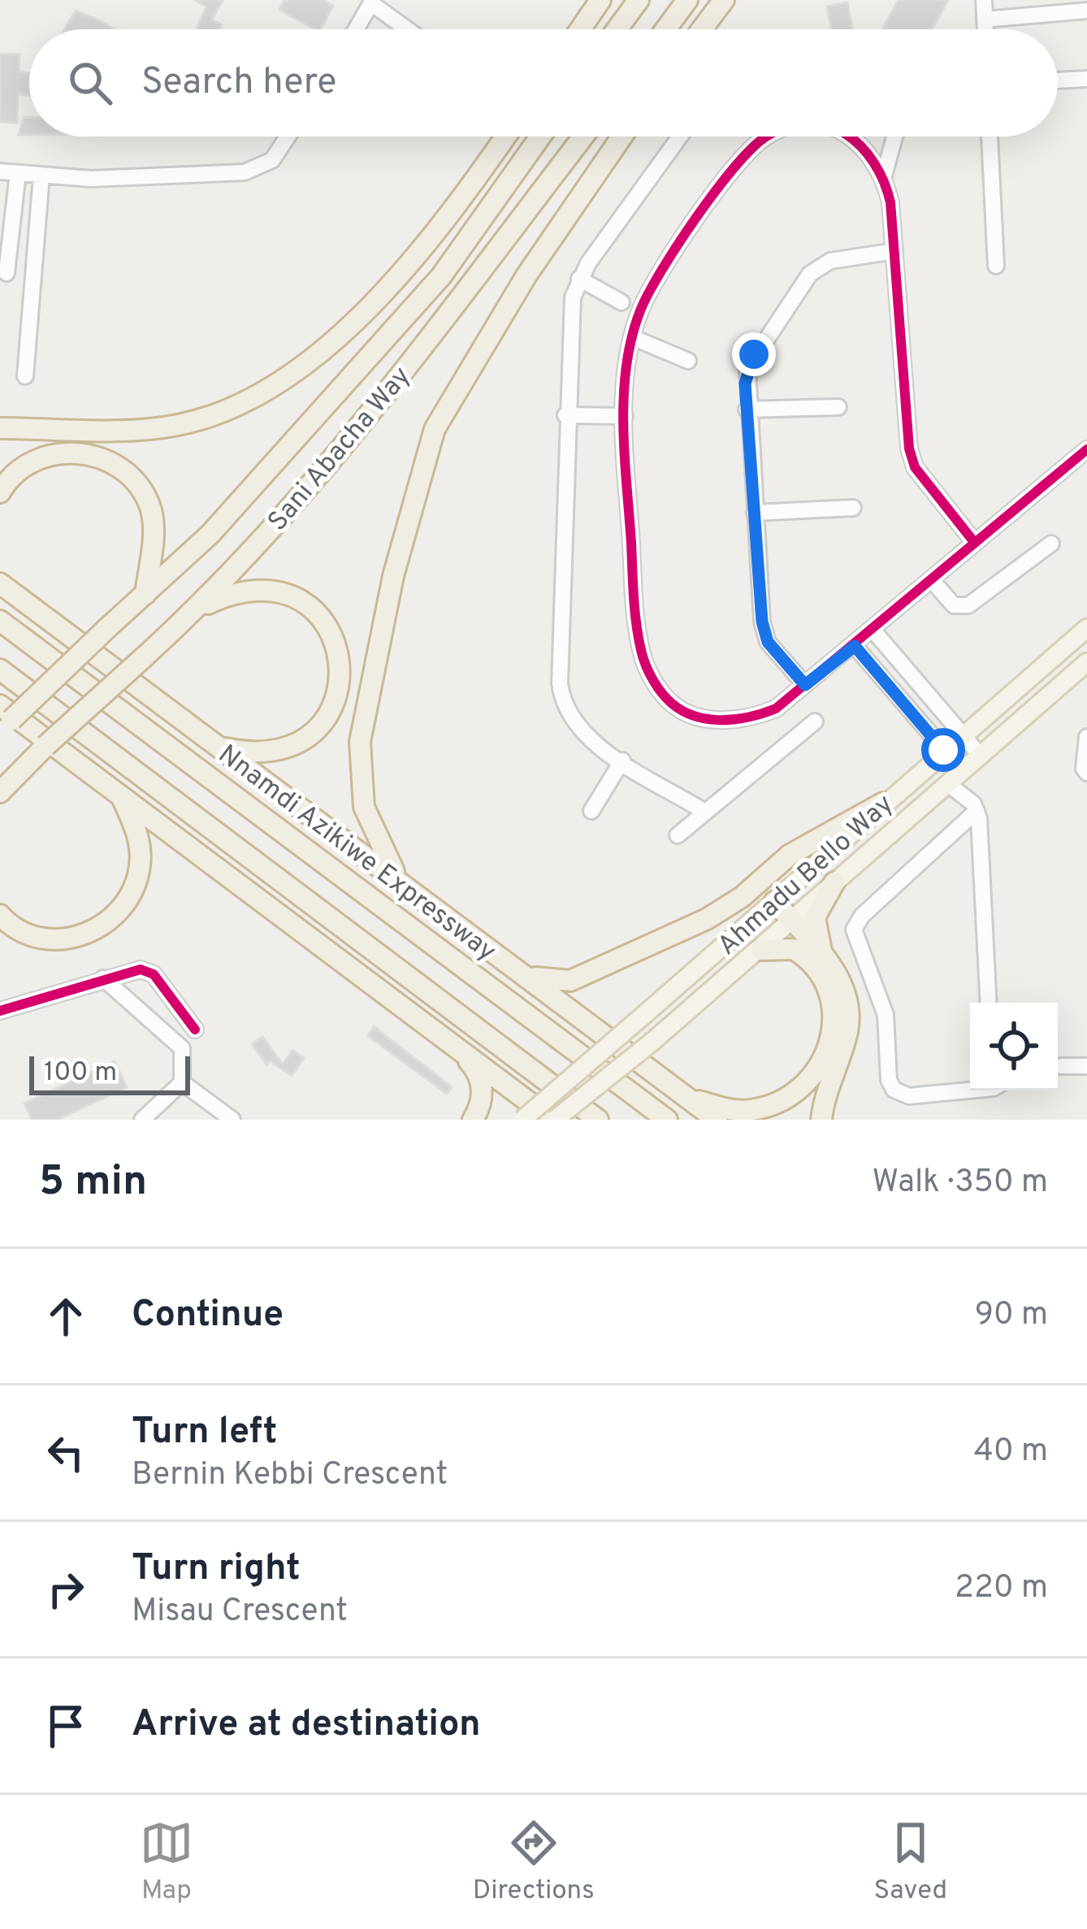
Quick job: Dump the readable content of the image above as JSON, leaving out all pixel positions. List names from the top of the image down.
{
  "streets": {
    "highway": ["Sani Abacha Way", "Nnamdi Azikiwe Expressway"],
    "main road": ["Ahmadu Bello Way"]
  },
  "scale_bar": "100 m",
  "page": {
    "search": "Search here",
    "scale": "100 m",
    "heading": ["5 min", "Walk · 350 m"],
    "list": [
      ["Continue", "90 m"],
      ["Turn left", "Bernin Kebbi Crescent", "40 m"],
      ["Turn right", "Misau Crescent", "220 m"],
      "Arrive at destination"
    ],
    "nav": ["Map", "Directions", "Saved"]
  }
}
